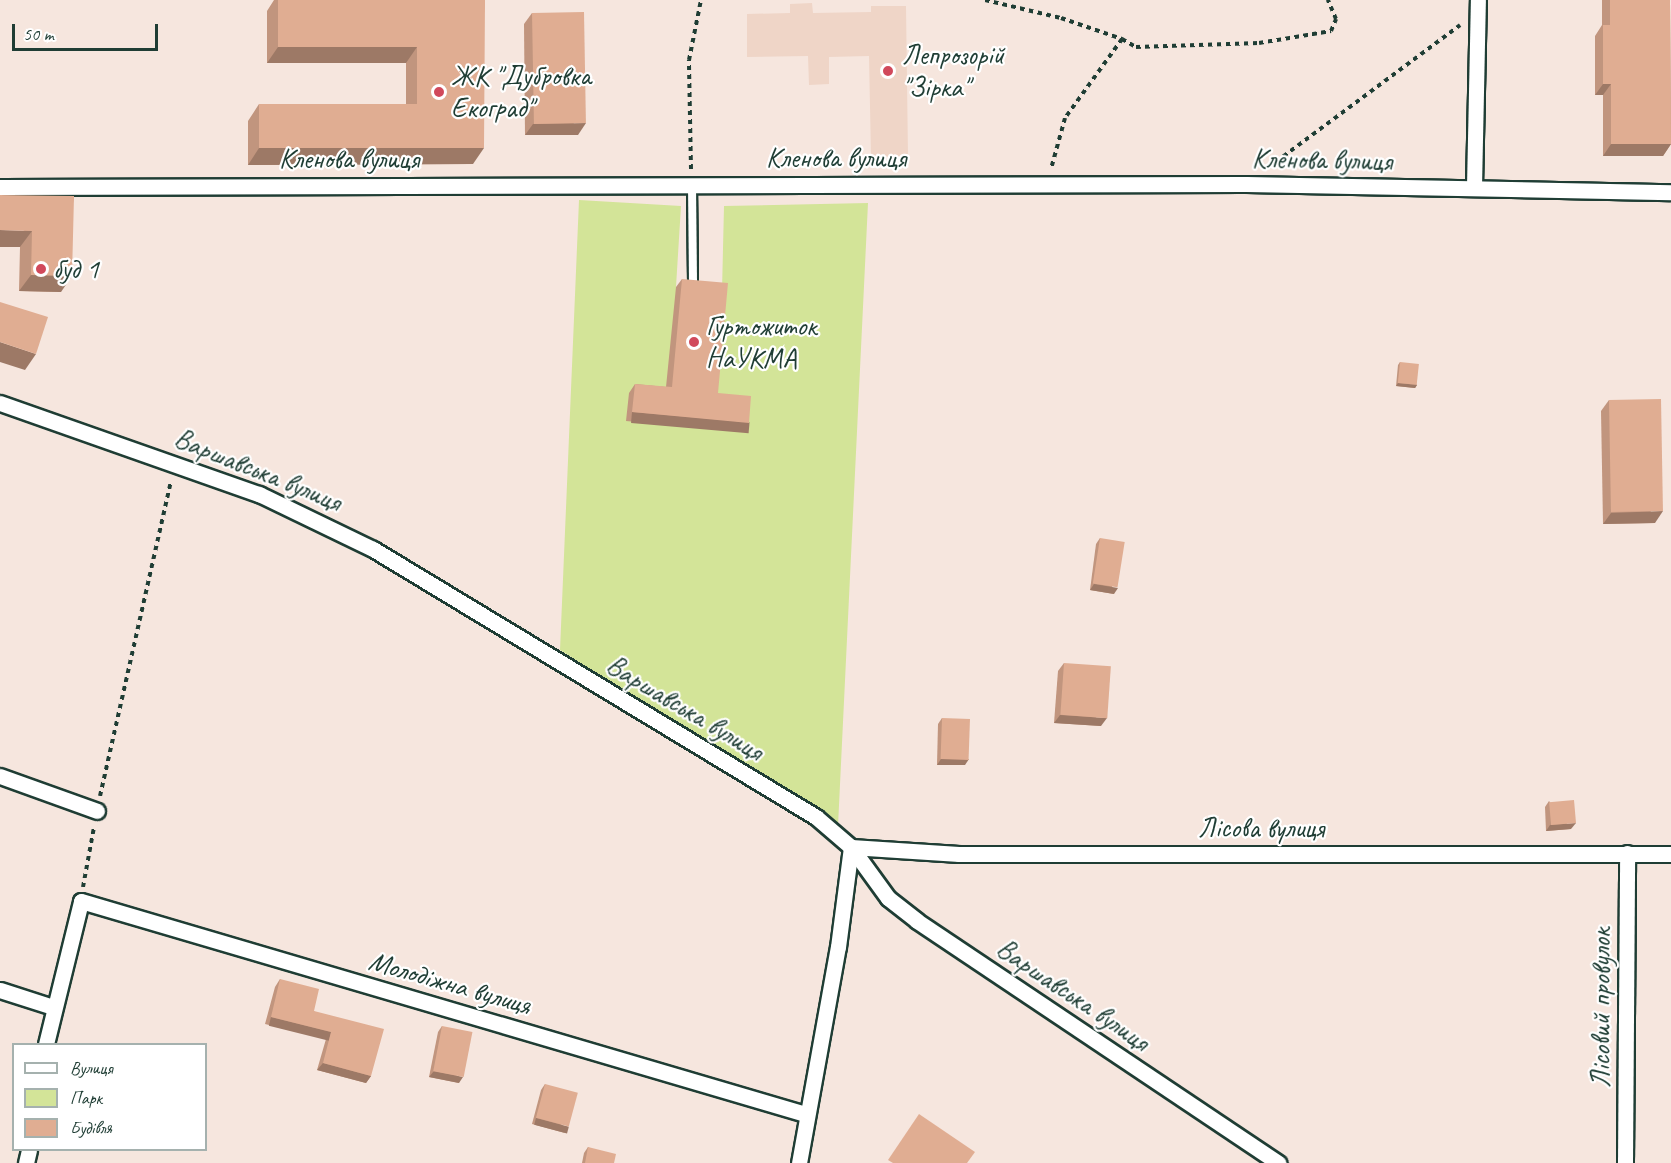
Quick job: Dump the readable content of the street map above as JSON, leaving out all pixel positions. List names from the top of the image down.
{
  "streets": {
    "street": [
      "Кленова вулиця",
      "Варшавська вулиця",
      "Лісова вулиця",
      "Молодіжна вулиця",
      "Лісовий провулок"
    ]
  },
  "crossings": [
    ["Варшавська вулиця", "Лісова вулиця"],
    ["Лісова вулиця", "Лісовий провулок"]
  ],
  "places": [
    "Лепрозорій \"Зірка\"",
    "ЖК \"Дубровка Екоград\"",
    "буд 1",
    "Гуртожиток НаУКМА"
  ],
  "legend": ["Вулиця", "Парк", "Будівля"],
  "scale_bar": "50 m"
}
